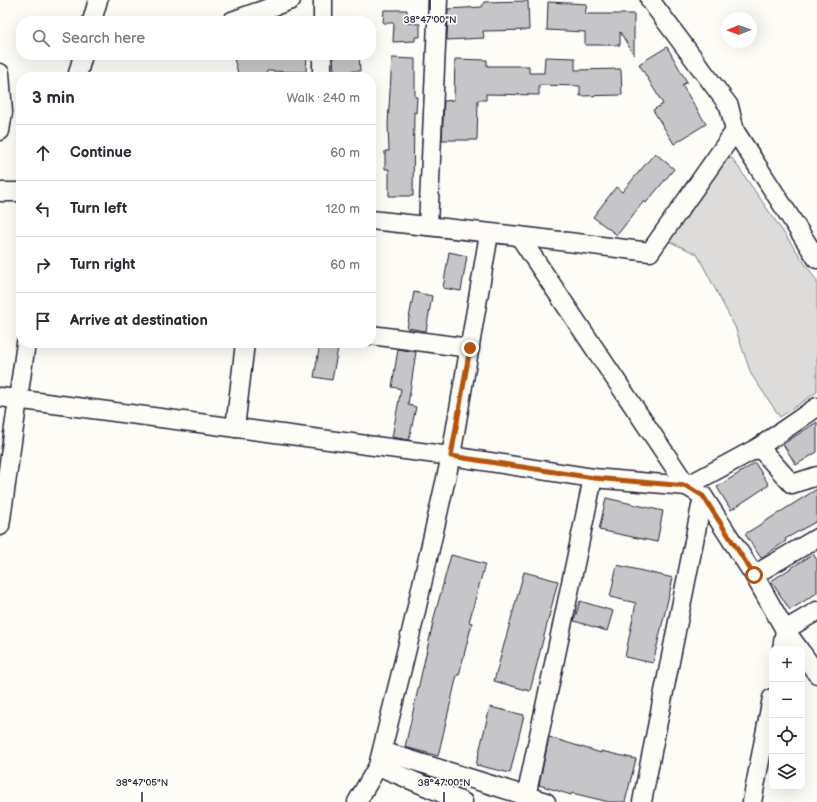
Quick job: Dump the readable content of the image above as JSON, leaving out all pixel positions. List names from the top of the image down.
{
  "north": "left",
  "page": {
    "search": "Search here",
    "heading": ["3 min", "Walk · 240 m"],
    "list": [
      ["Continue", "60 m"],
      ["Turn left", "120 m"],
      ["Turn right", "60 m"],
      "Arrive at destination"
    ],
    "map_buttons": ["+", "−"]
  },
  "coordinates": ["38°47'00\"N", "38°47'05\"N"]
}
